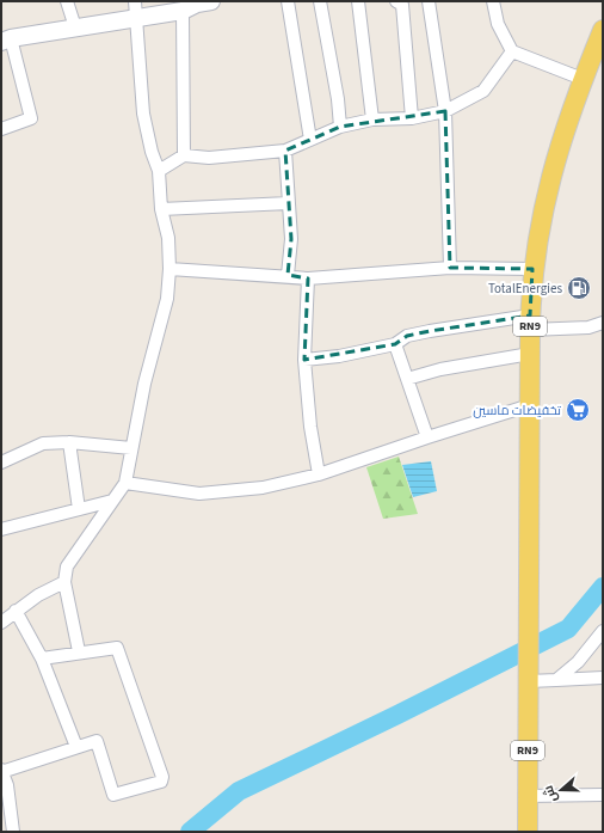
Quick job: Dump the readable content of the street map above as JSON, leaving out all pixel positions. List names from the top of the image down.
{
  "streets": {
    "main road": ["RN9"]
  },
  "places": {
    "fuel station": ["TotalEnergies"],
    "supermarket": ["تخفيضات ماسين"]
  },
  "north": "left"
}
